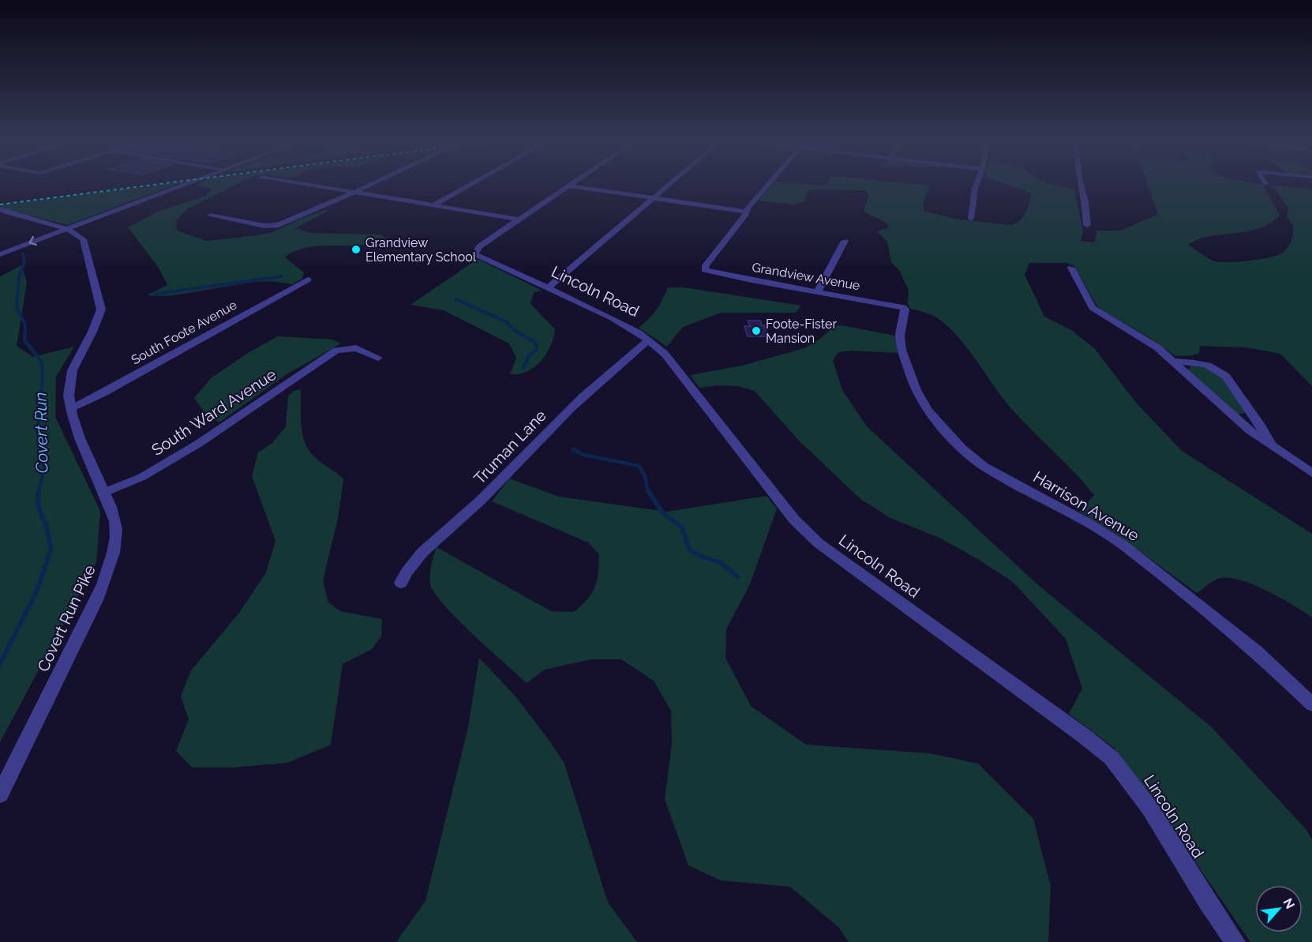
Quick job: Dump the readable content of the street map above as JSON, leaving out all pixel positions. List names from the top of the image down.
{
  "streets": {
    "street": [
      "Grandview Avenue",
      "Lincoln Road",
      "South Foote Avenue",
      "South Ward Avenue",
      "Truman Lane",
      "Harrison Avenue",
      "Covert Run Pike"
    ]
  },
  "crossings": [
    ["Grandview Avenue", "Harrison Avenue"],
    ["Lincoln Road", "Truman Lane"],
    ["South Foote Avenue", "Covert Run Pike"],
    ["South Ward Avenue", "Covert Run Pike"]
  ],
  "water": ["Covert Run"],
  "places": ["Grandview Elementary School", "Foote-Fister Mansion"],
  "north": "top right"
}
